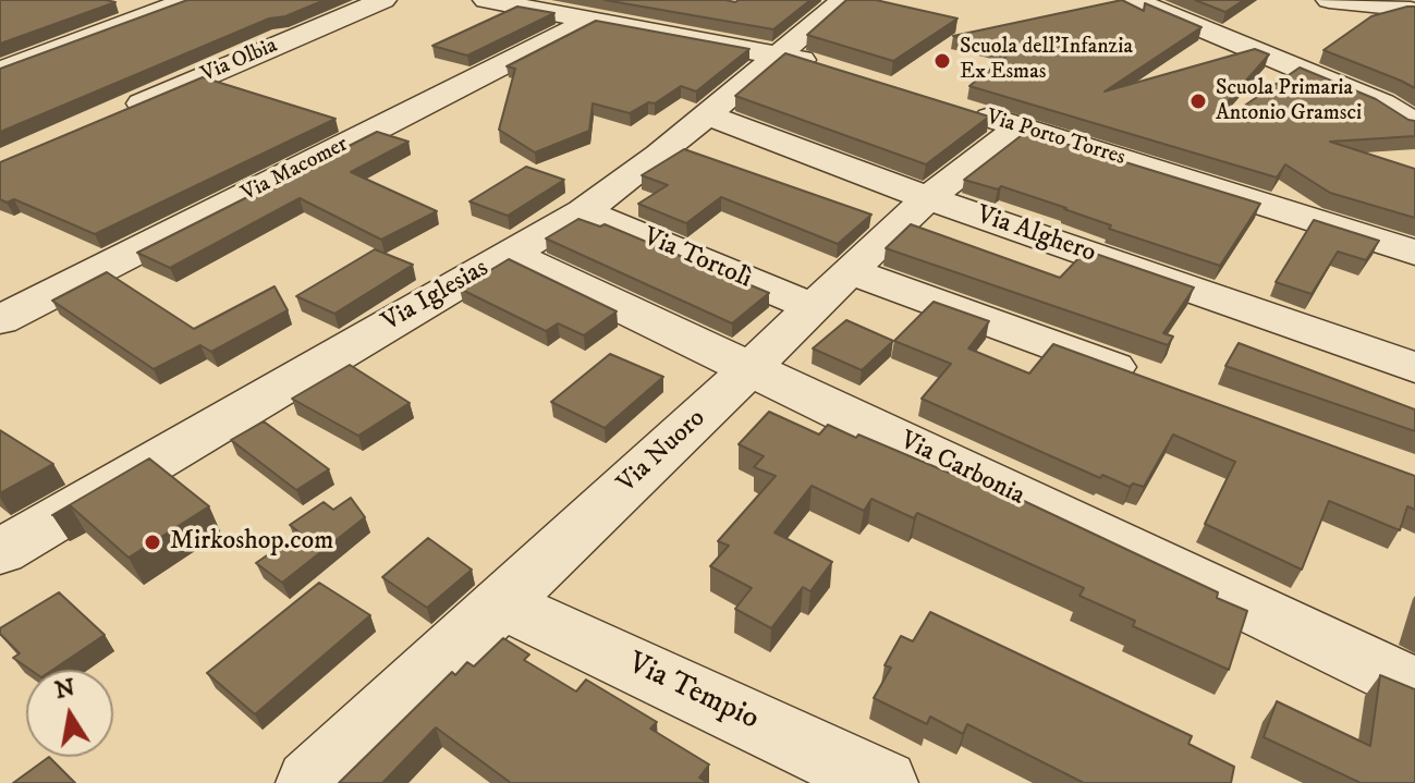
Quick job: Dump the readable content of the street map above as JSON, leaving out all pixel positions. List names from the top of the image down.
{
  "streets": {
    "street": [
      "Via Olbia",
      "Via Porto Torres",
      "Via Macomer",
      "Via Alghero",
      "Via Tortolì",
      "Via Iglesias",
      "Via Nuoro",
      "Via Carbonia",
      "Via Tempio"
    ]
  },
  "crossings": [
    ["Via Porto Torres", "Via Nuoro"],
    ["Via Alghero", "Via Iglesias"],
    ["Via Alghero", "Via Nuoro"],
    ["Via Tortolì", "Via Iglesias"],
    ["Via Tortolì", "Via Nuoro"],
    ["Via Iglesias", "Via Carbonia"],
    ["Via Nuoro", "Via Carbonia"],
    ["Via Nuoro", "Via Tempio"]
  ],
  "places": ["Scuola dell'Infanzia Ex Esmas", "Scuola Primaria Antonio Gramsci", "Mirkoshop.com"],
  "north": "top"
}
